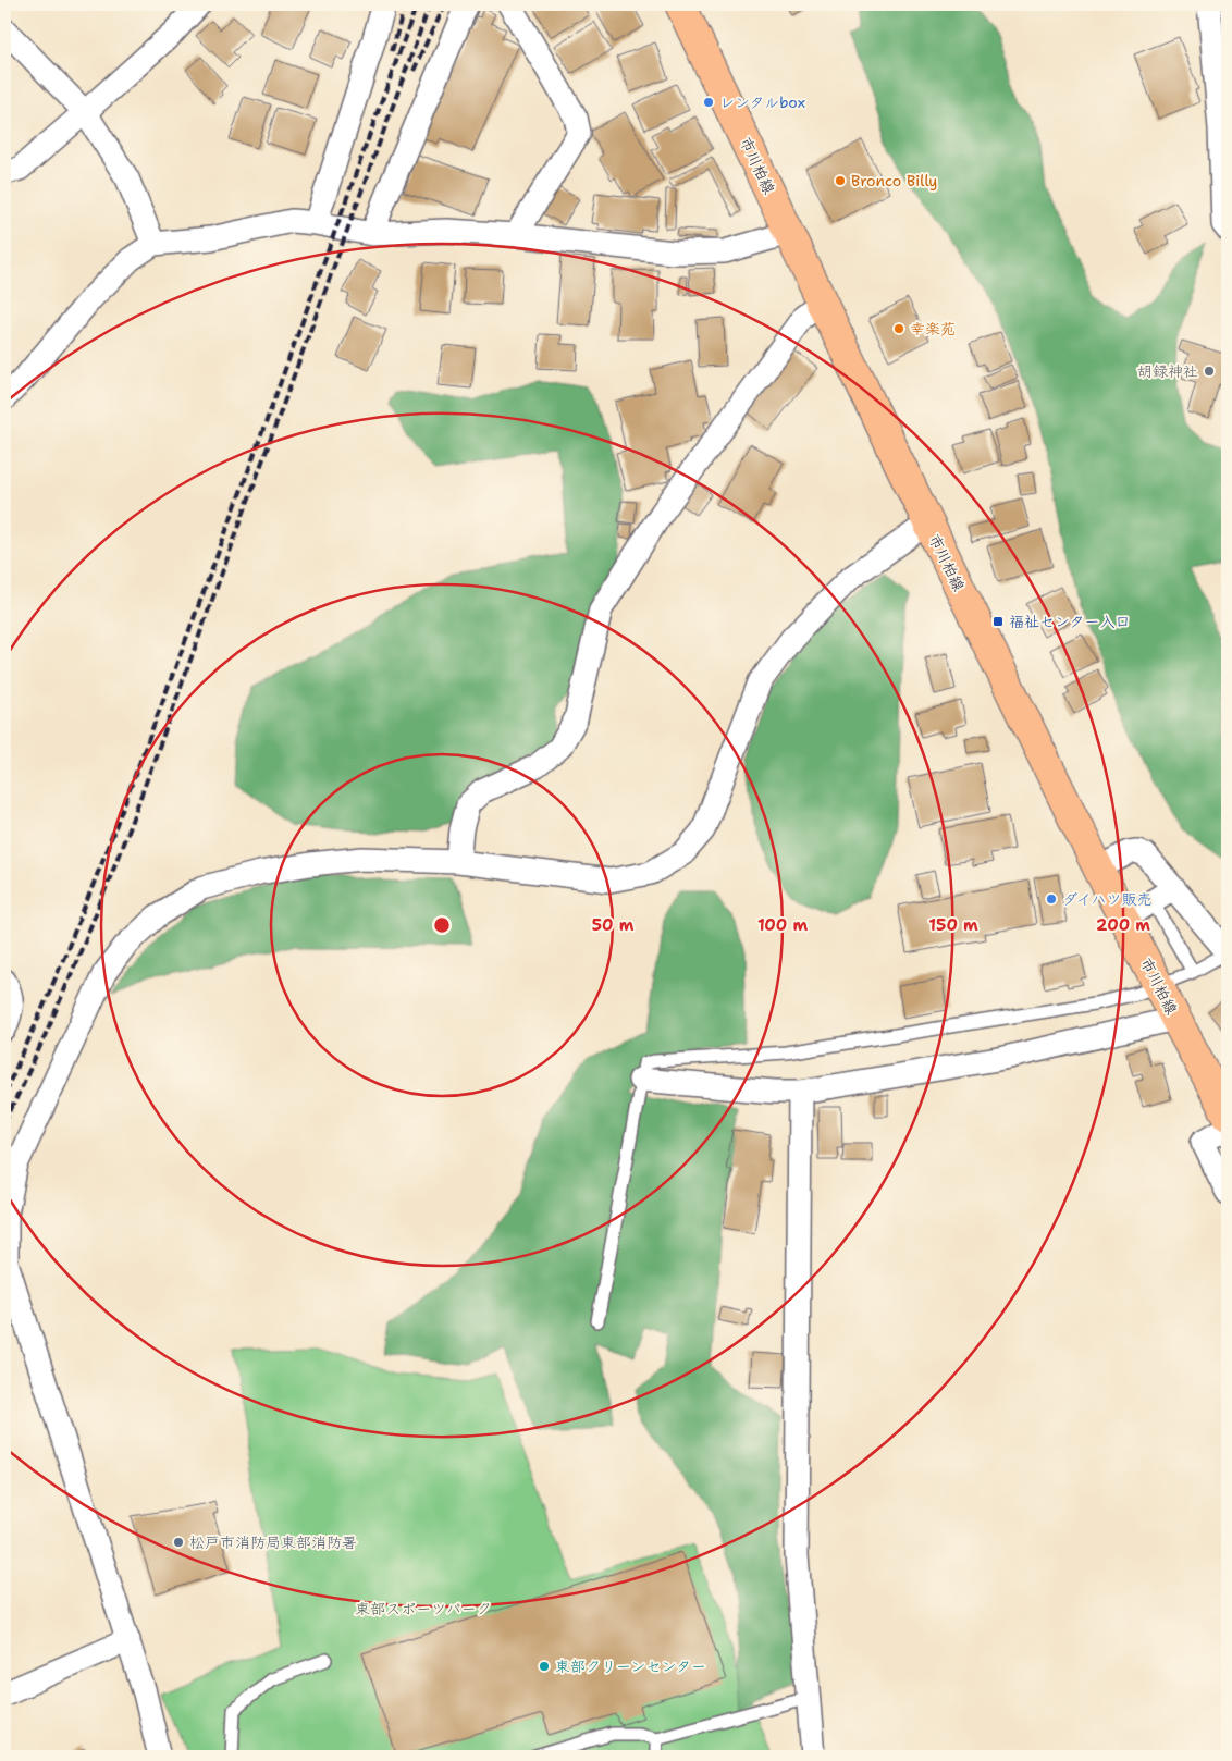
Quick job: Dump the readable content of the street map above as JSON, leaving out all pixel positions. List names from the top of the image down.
{
  "streets": {
    "main road": ["市川柏線"]
  },
  "parks": ["東部スポーツパーク"],
  "places": {
    "other": [
      "レンタルbox",
      "Bronco Billy",
      "幸楽苑",
      "胡録神社",
      "ダイハツ販売",
      "松戸市消防局東部消防署",
      "東部クリーンセンター"
    ],
    "transit": ["福祉センター入口"]
  },
  "rings": [
    "50 m",
    "100 m",
    "150 m",
    "200 m"
  ]
}
